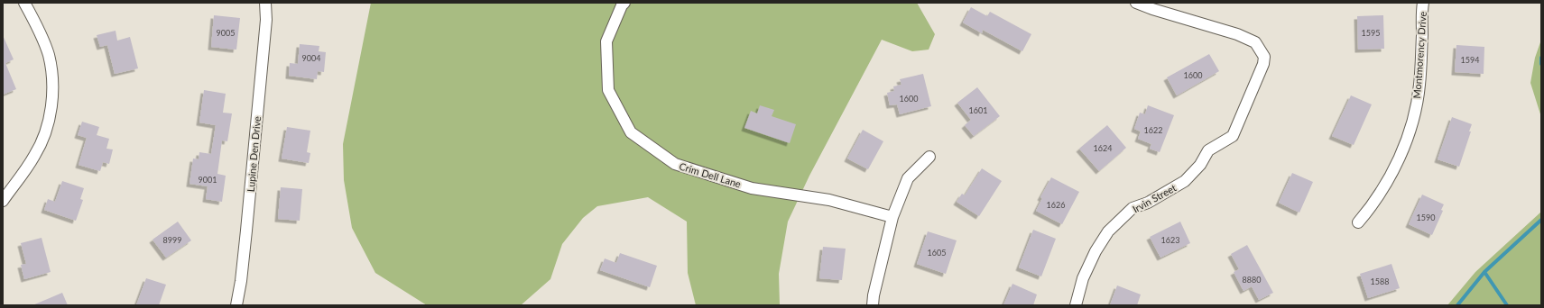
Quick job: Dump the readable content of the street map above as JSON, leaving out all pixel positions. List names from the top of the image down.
{
  "streets": {
    "street": [
      "Montmorency Drive",
      "Lupine Den Drive",
      "Crim Dell Lane",
      "Irvin Street"
    ]
  },
  "house_numbers": [
    "9005",
    "1595",
    "9004",
    "1594",
    "1600",
    "1600",
    "1601",
    "1622",
    "1624",
    "9001",
    "1626",
    "1590",
    "8999",
    "1623",
    "1605",
    "8880",
    "1588"
  ]
}
